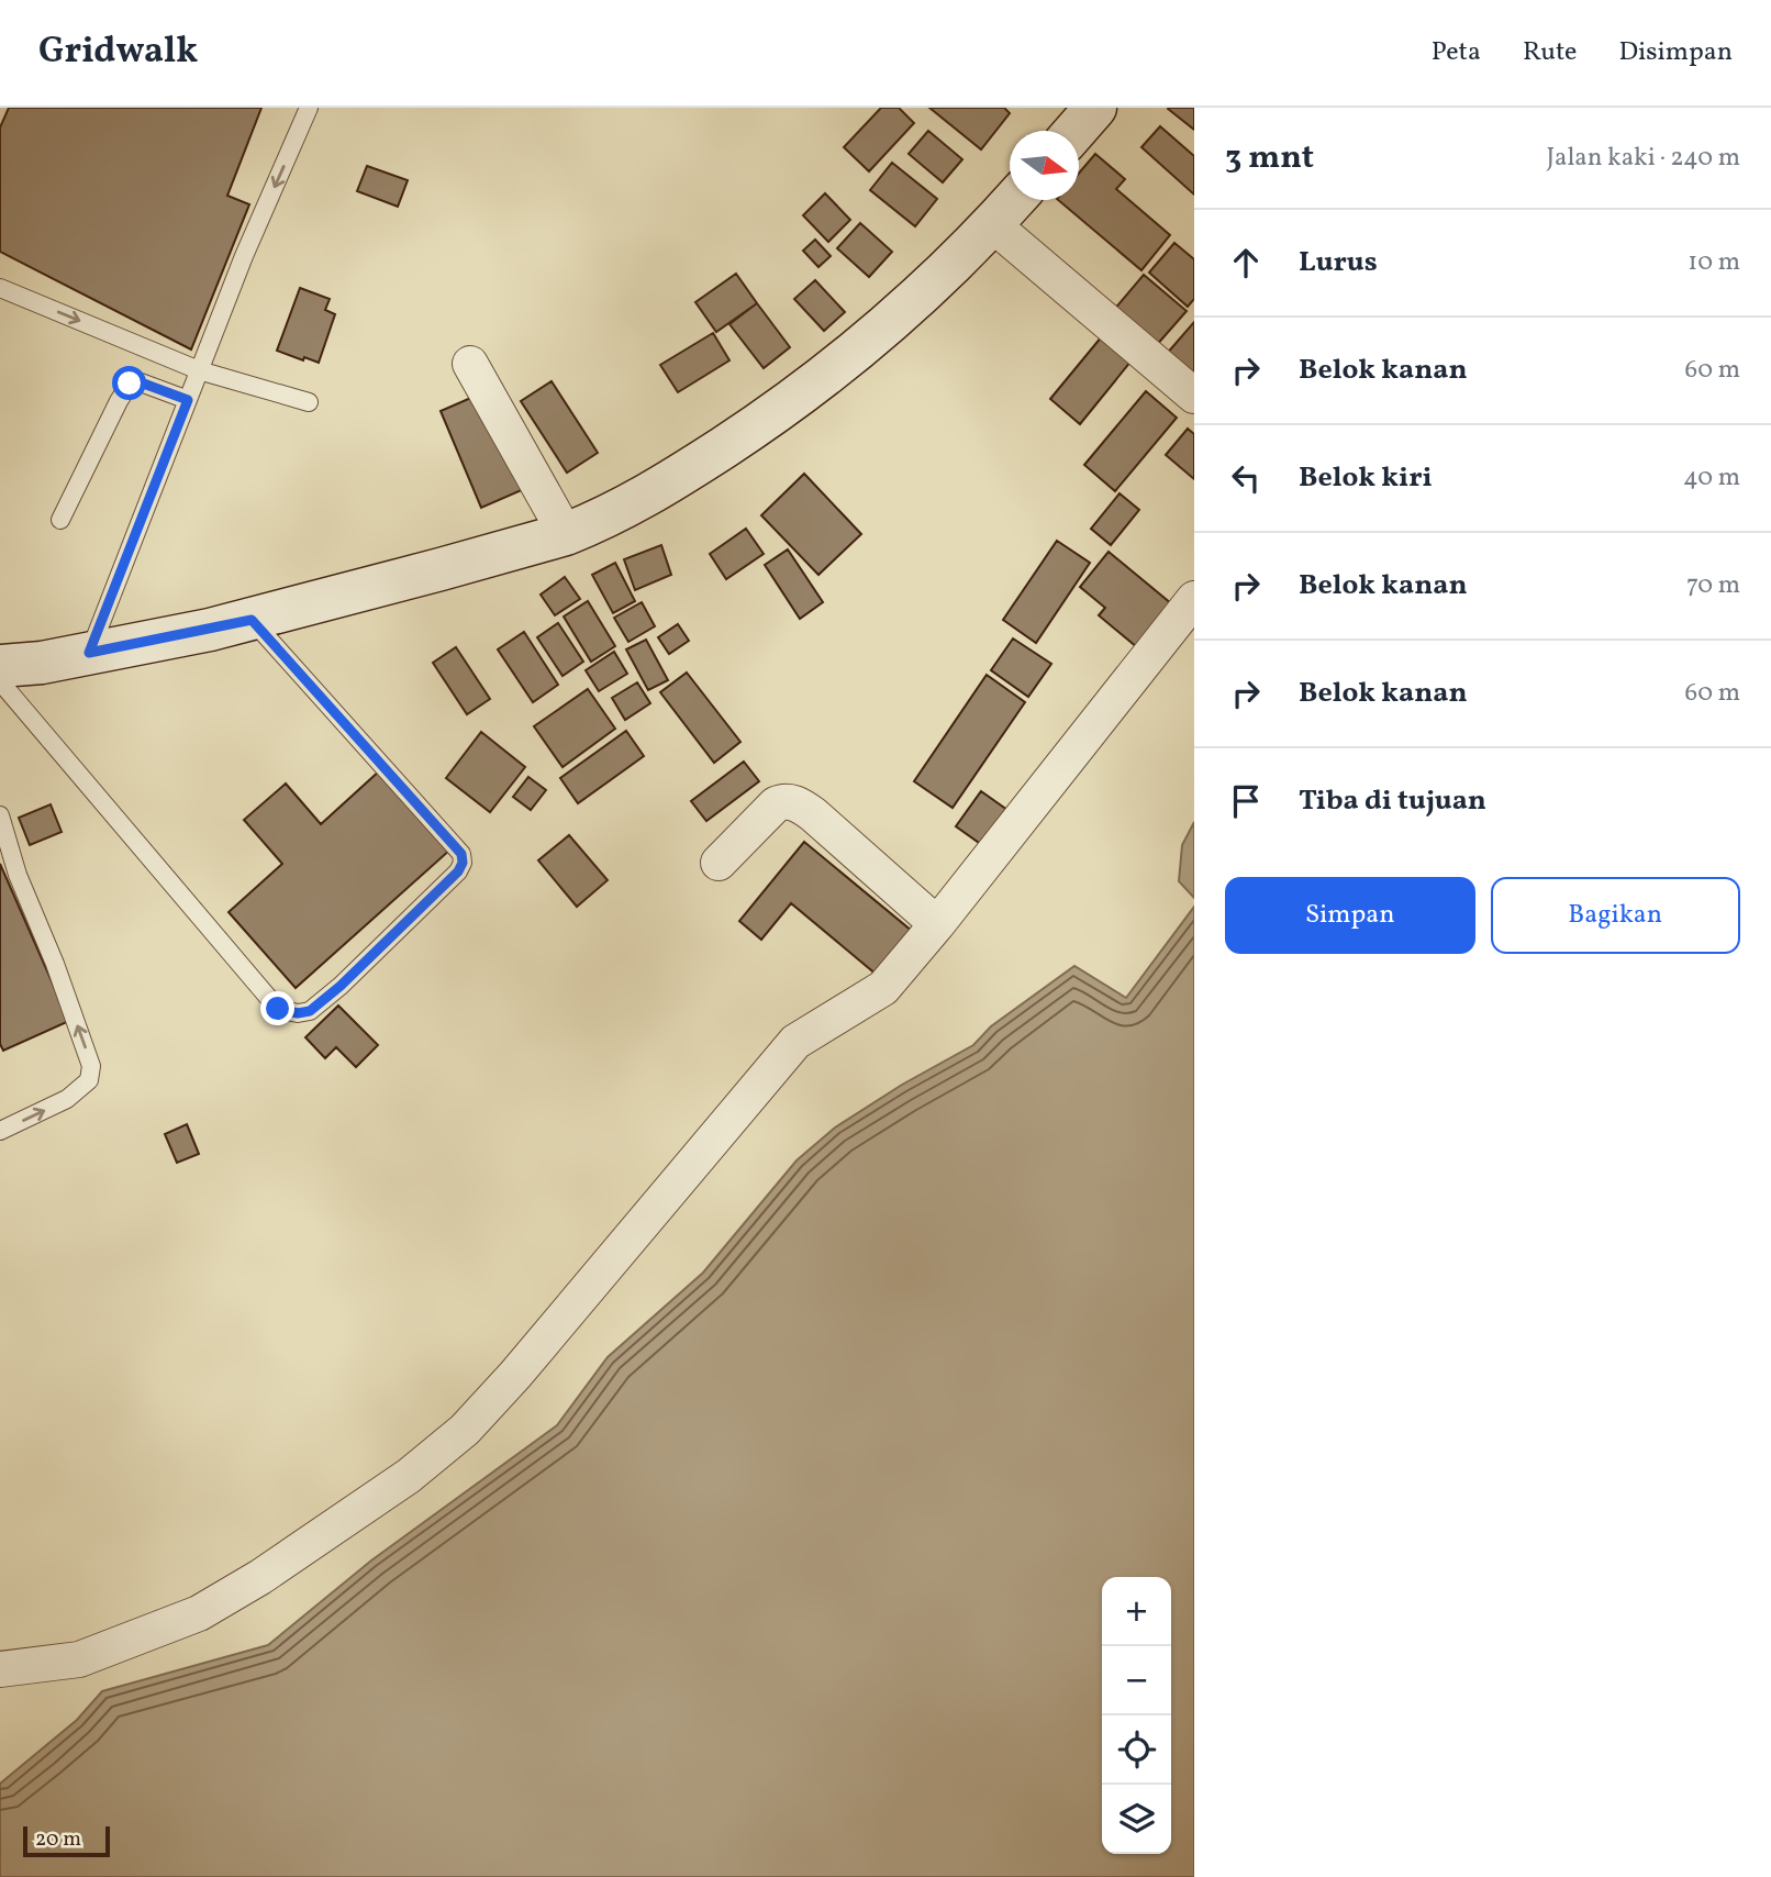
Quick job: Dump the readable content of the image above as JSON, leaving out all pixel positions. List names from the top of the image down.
{
  "scale_bar": "20 m",
  "north": "right",
  "page": {
    "header": "Gridwalk",
    "nav": ["Peta", "Rute", "Disimpan"],
    "heading": ["3 mnt", "Jalan kaki · 240 m"],
    "list": [
      ["Lurus", "10 m"],
      ["Belok kanan", "60 m"],
      ["Belok kiri", "40 m"],
      ["Belok kanan", "70 m"],
      ["Belok kanan", "60 m"],
      "Tiba di tujuan"
    ],
    "buttons": ["Simpan", "Bagikan"],
    "map_buttons": ["+", "−"],
    "scale": "20 m"
  }
}
